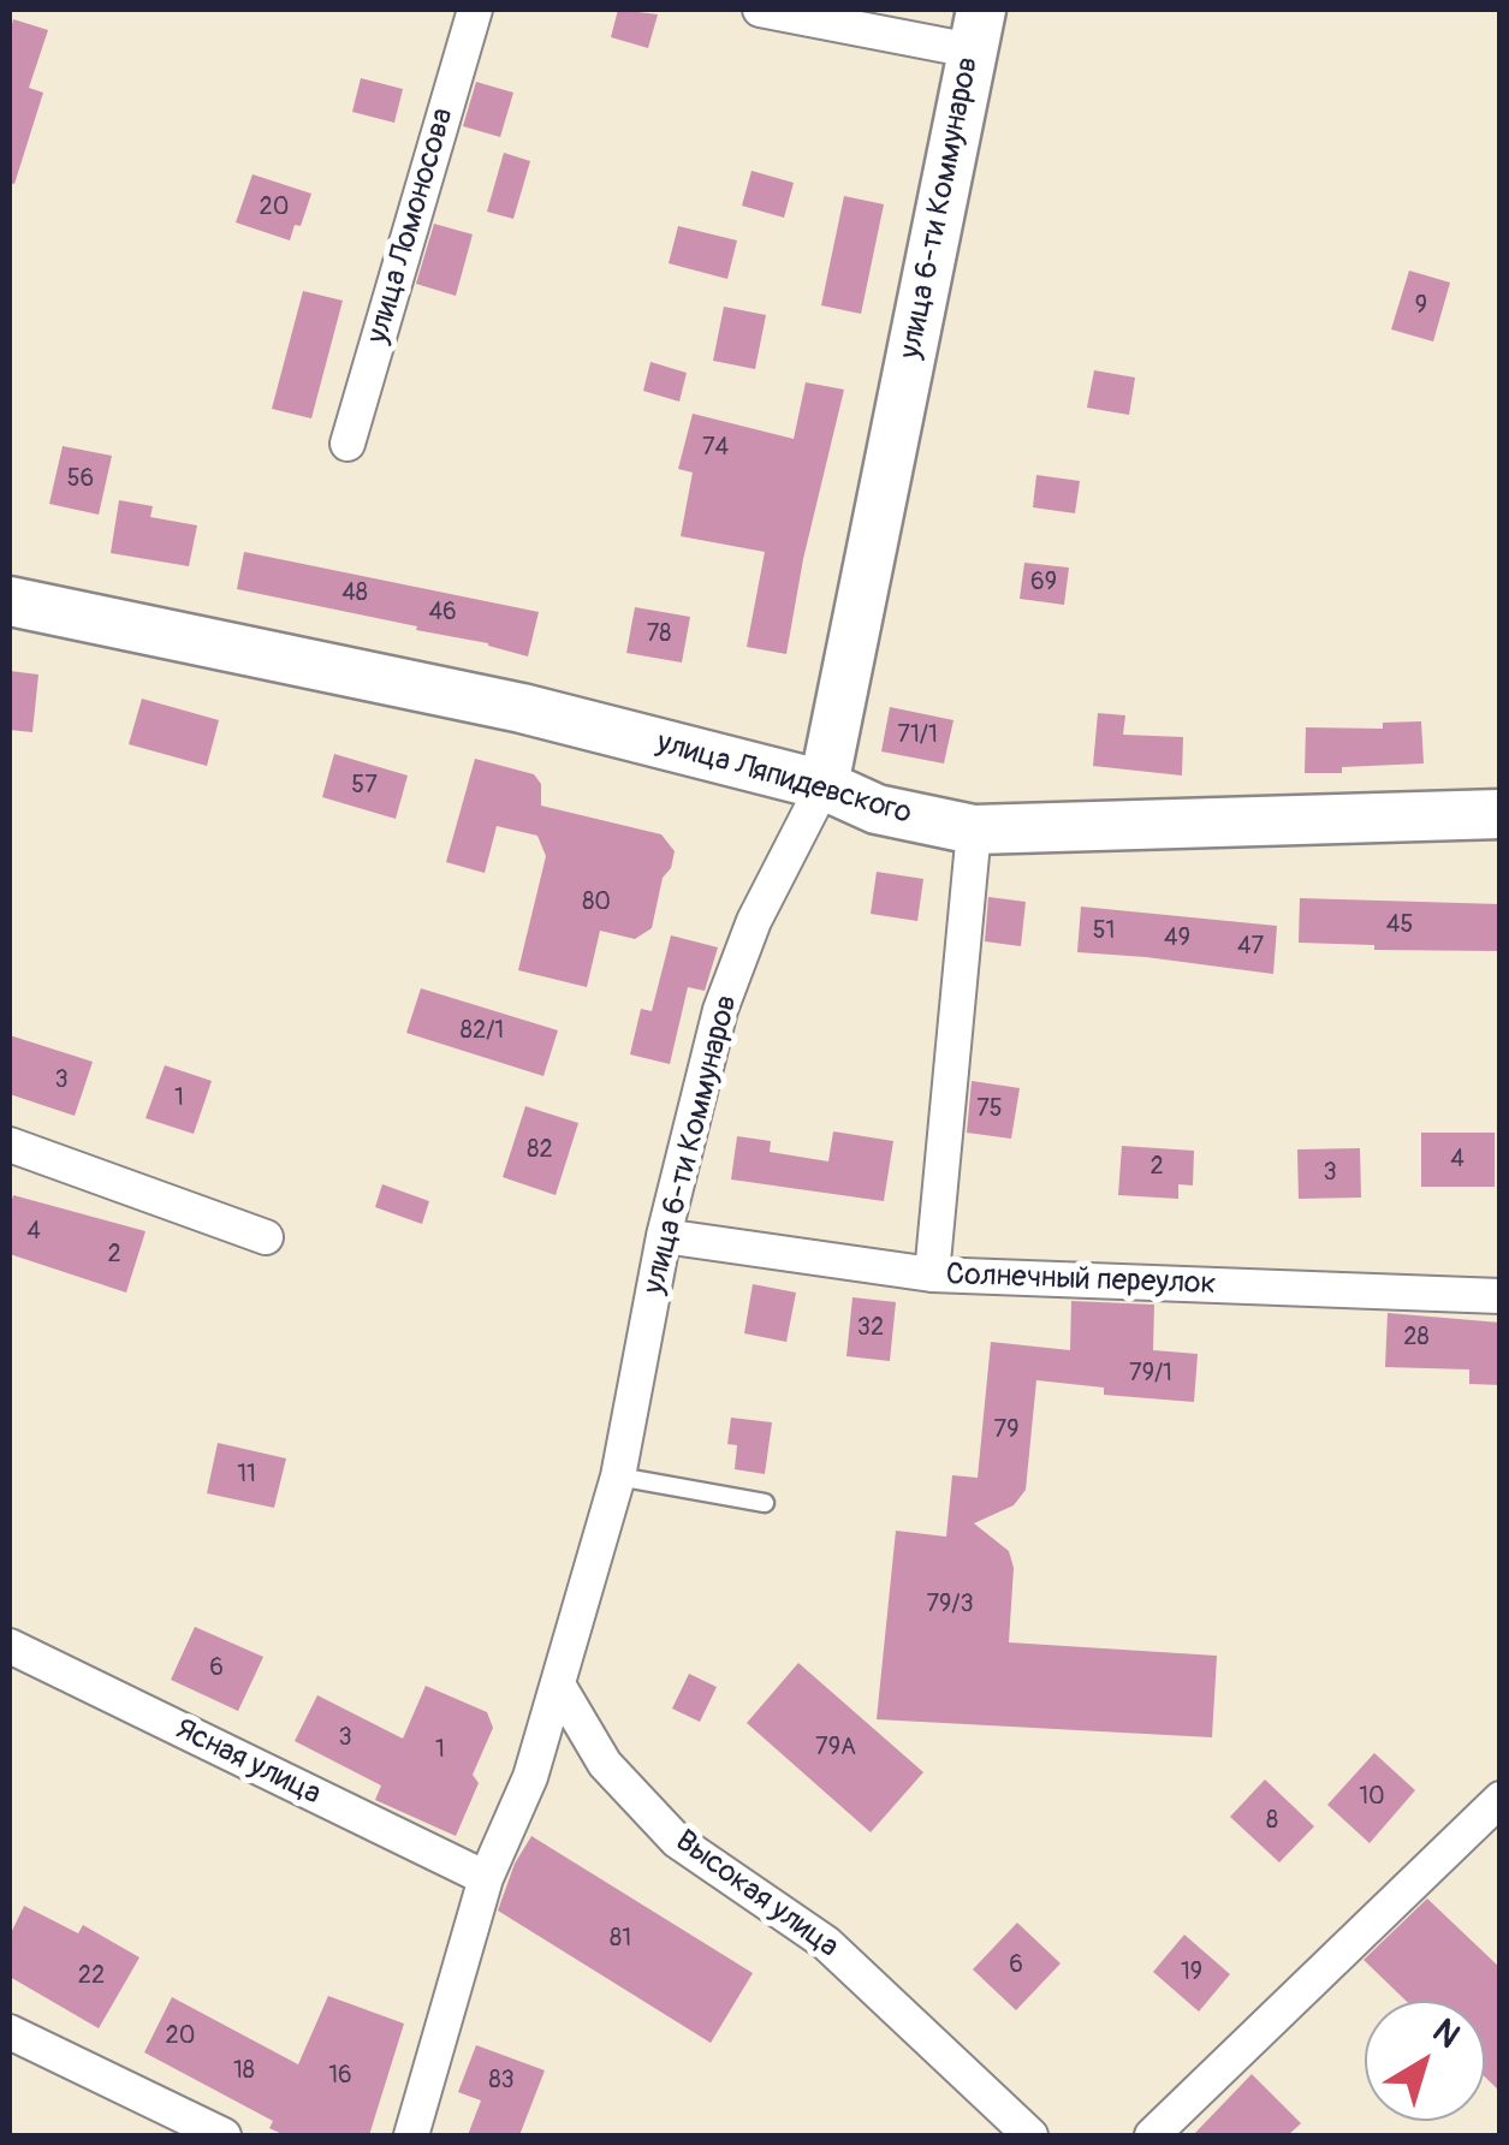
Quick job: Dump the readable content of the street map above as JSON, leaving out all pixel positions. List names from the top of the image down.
{
  "streets": {
    "main road": ["улица 6-ти Коммунаров", "улица Ляпидевского"],
    "street": [
      "улица Ломоносова",
      "Солнечный переулок",
      "Ясная улица",
      "Высокая улица"
    ]
  },
  "crossings": [
    ["улица 6-ти Коммунаров", "улица Ляпидевского"],
    ["улица 6-ти Коммунаров", "Солнечный переулок"],
    ["улица 6-ти Коммунаров", "Ясная улица"],
    ["улица 6-ти Коммунаров", "Высокая улица"]
  ],
  "house_numbers": [
    "20",
    "9",
    "74",
    "56",
    "69",
    "48",
    "46",
    "78",
    "71/1",
    "57",
    "80",
    "45",
    "51",
    "49",
    "47",
    "82/1",
    "3",
    "1",
    "75",
    "82",
    "4",
    "2",
    "3",
    "4",
    "2",
    "32",
    "28",
    "79/1",
    "79",
    "11",
    "79/3",
    "6",
    "3",
    "79А",
    "1",
    "10",
    "8",
    "81",
    "6",
    "19",
    "22",
    "20",
    "18",
    "16",
    "83"
  ],
  "north": "top right"
}
